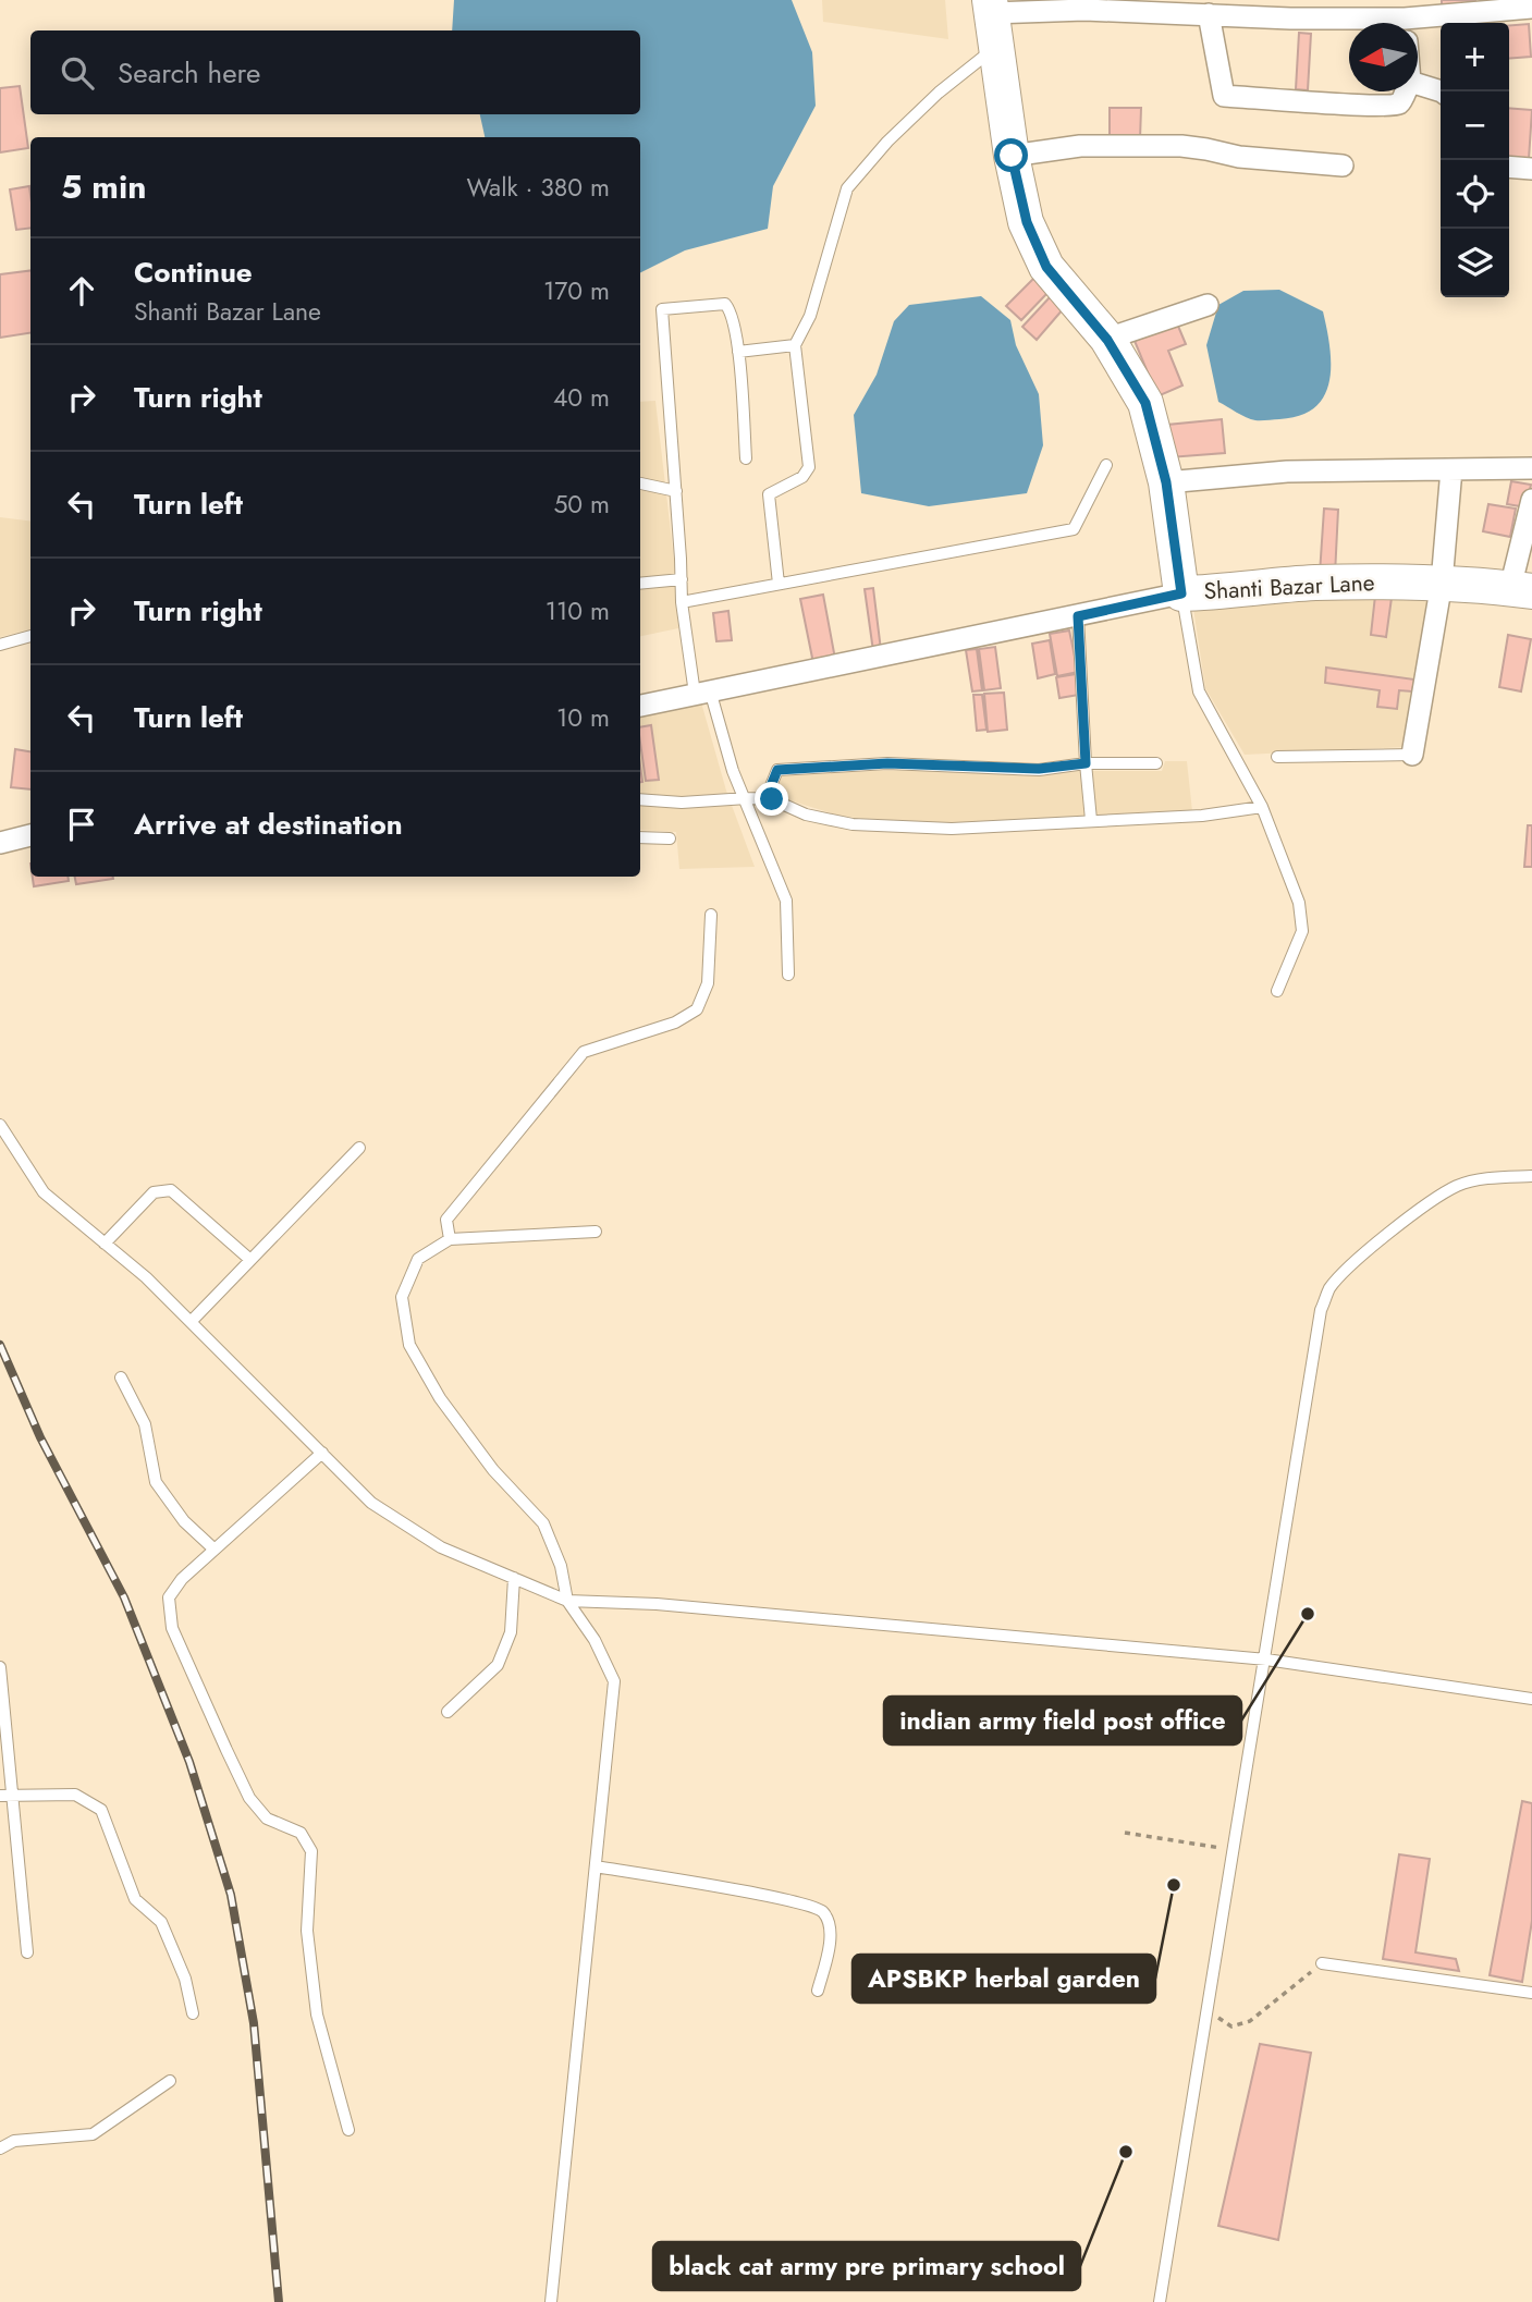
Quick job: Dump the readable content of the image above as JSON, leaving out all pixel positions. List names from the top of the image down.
{
  "streets": {
    "main road": ["Shanti Bazar Lane"]
  },
  "places": ["indian army field post office", "APSBKP herbal garden", "black cat army pre primary school"],
  "north": "left",
  "page": {
    "map_buttons": ["+", "−"],
    "search": "Search here",
    "heading": ["5 min", "Walk · 380 m"],
    "list": [
      ["Continue", "Shanti Bazar Lane", "170 m"],
      ["Turn right", "40 m"],
      ["Turn left", "50 m"],
      ["Turn right", "110 m"],
      ["Turn left", "10 m"],
      "Arrive at destination"
    ]
  }
}
